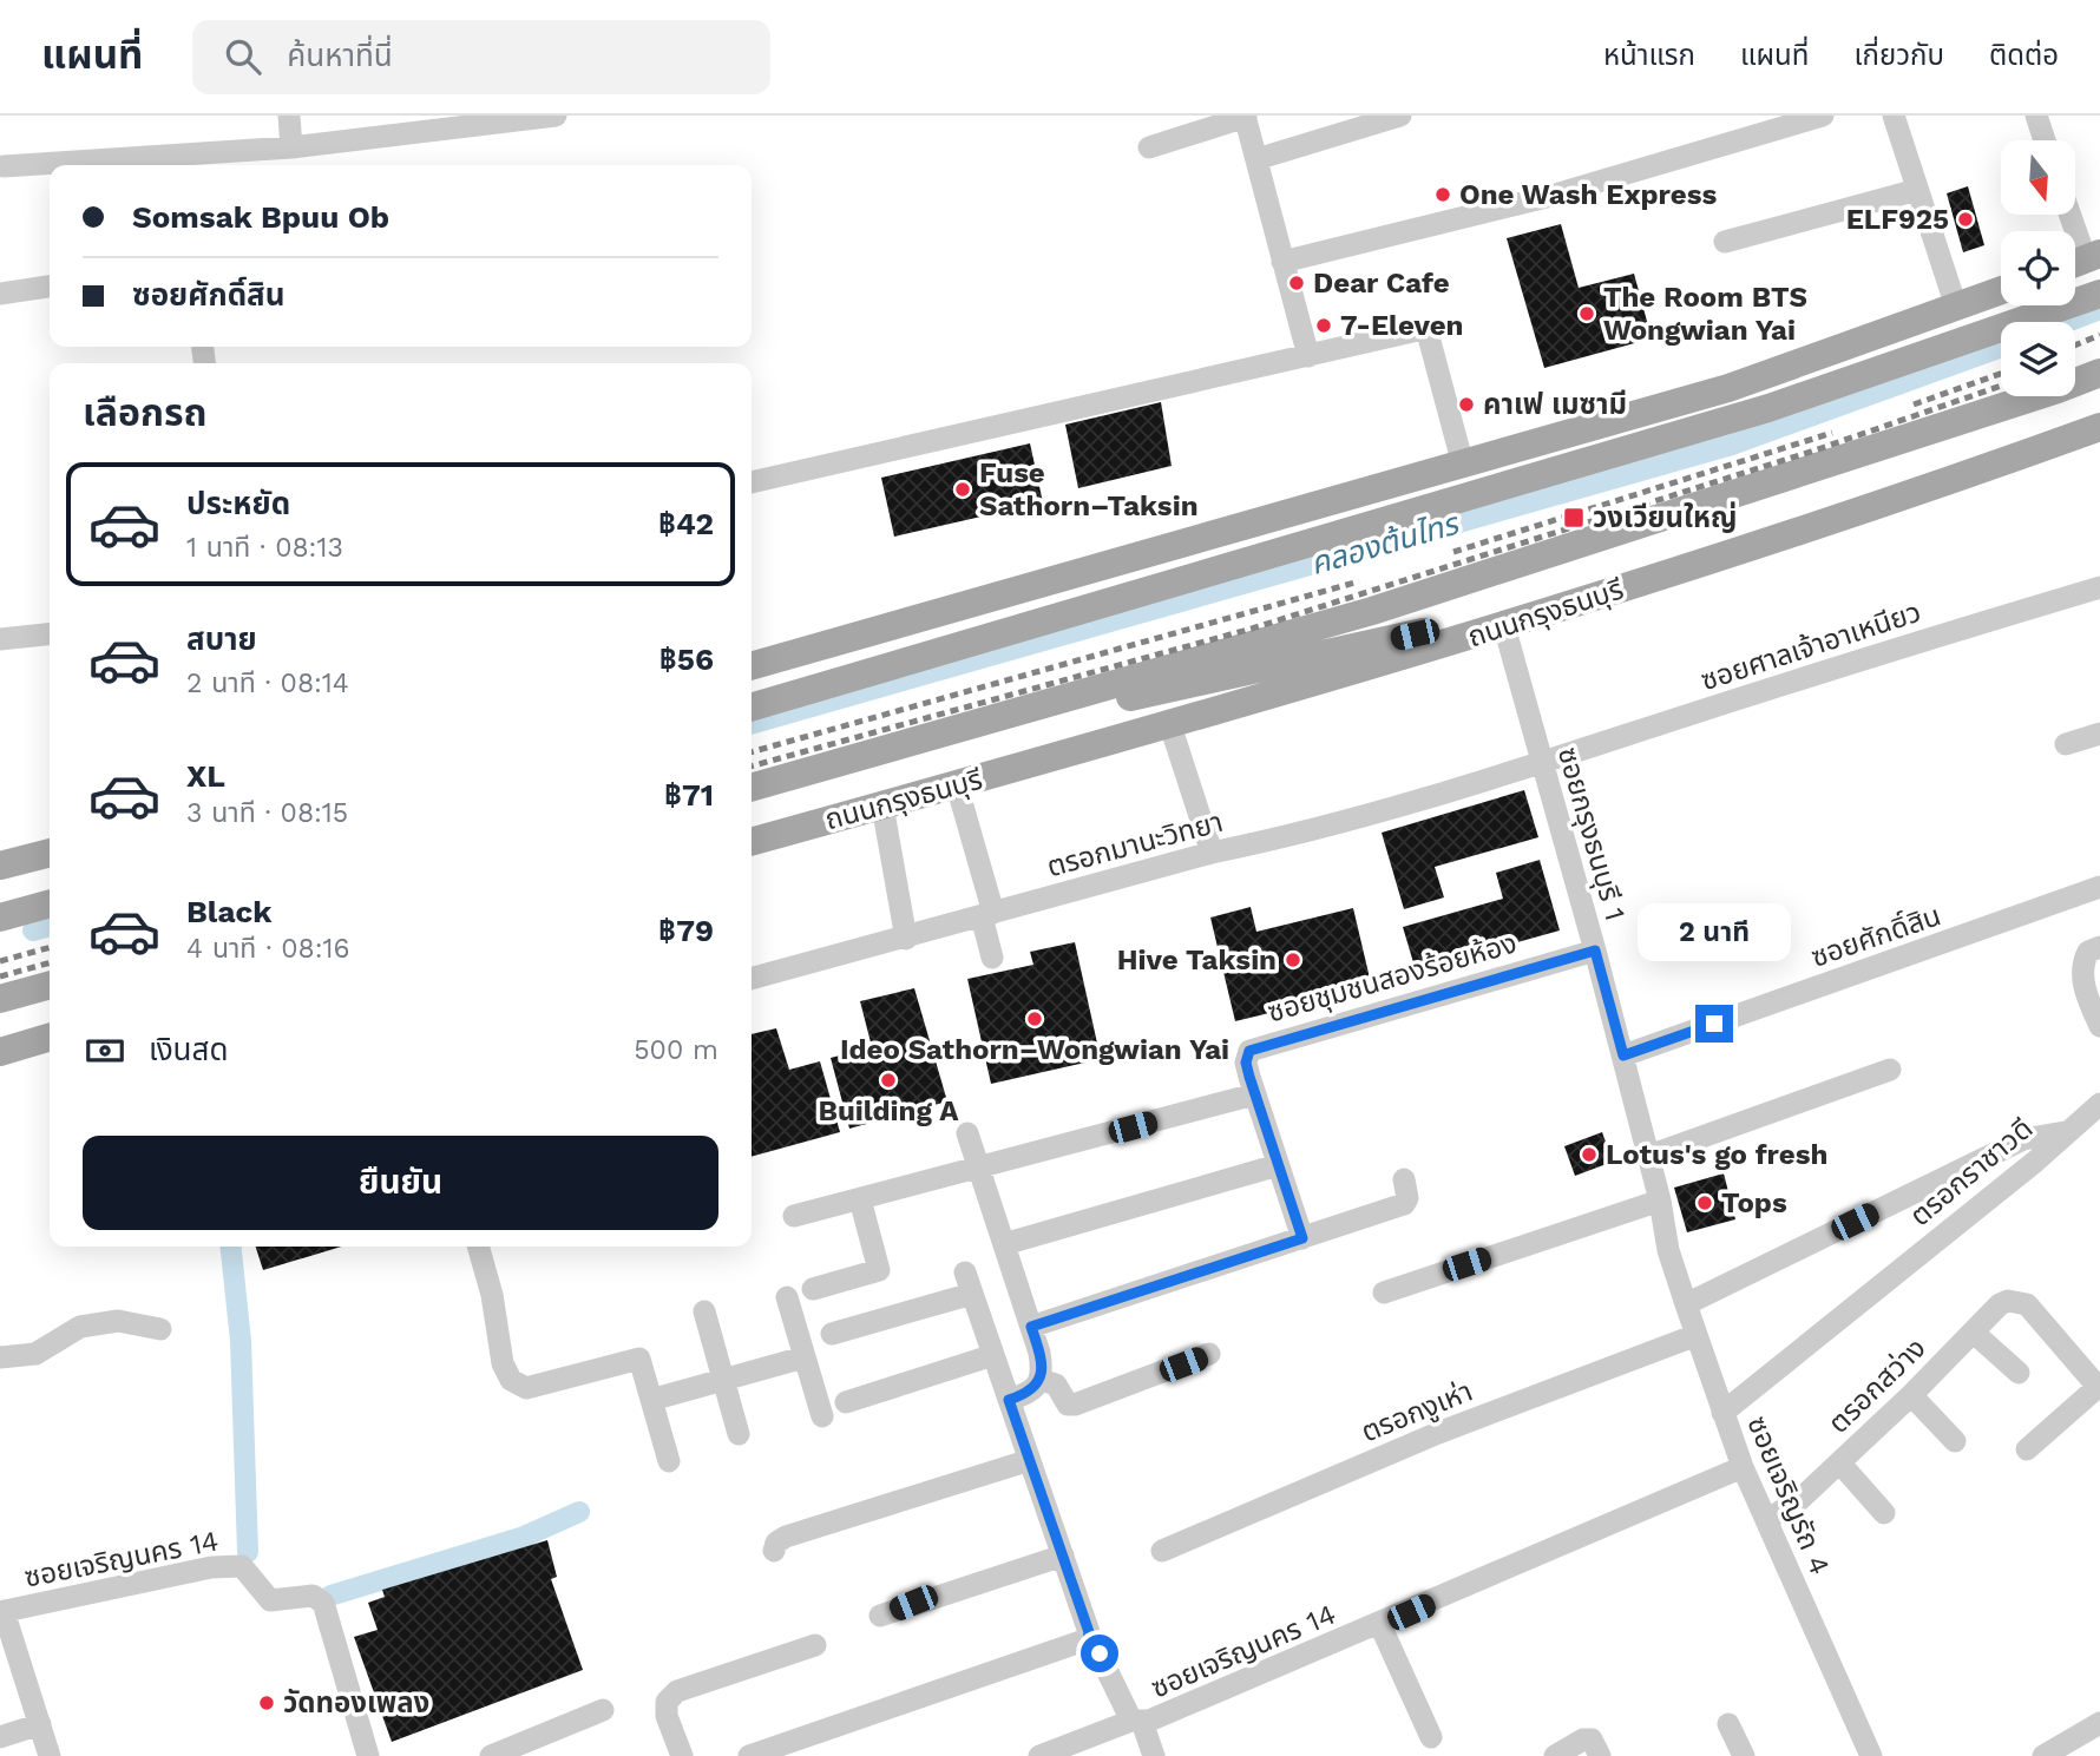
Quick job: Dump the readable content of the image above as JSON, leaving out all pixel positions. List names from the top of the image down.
{
  "streets": {
    "main road": ["ถนนกรุงธนบุรี"],
    "street": [
      "ซอยศาลเจ้าอาเหนียว",
      "ซอยกรุงธนบุรี 1",
      "ตรอกมานะวิทยา",
      "ซอยศักดิ์สิน",
      "ซอยชุมชนสองร้อยห้อง",
      "ตรอกราชาวดี",
      "ตรอกสว่าง",
      "ตรอกงูเห่า",
      "ซอยเจริญรัถ 4",
      "ซอยเจริญนคร 14"
    ]
  },
  "crossings": [
    ["ถนนกรุงธนบุรี", "ซอยกรุงธนบุรี 1"],
    ["ซอยศาลเจ้าอาเหนียว", "ซอยกรุงธนบุรี 1"],
    ["ซอยศาลเจ้าอาเหนียว", "ตรอกมานะวิทยา"],
    ["ซอยกรุงธนบุรี 1", "ตรอกมานะวิทยา"],
    ["ซอยกรุงธนบุรี 1", "ซอยศักดิ์สิน"],
    ["ซอยกรุงธนบุรี 1", "ซอยชุมชนสองร้อยห้อง"],
    ["ซอยกรุงธนบุรี 1", "ซอยเจริญรัถ 4"],
    ["ตรอกราชาวดี", "ซอยเจริญรัถ 4"],
    ["ตรอกสว่าง", "ซอยเจริญรัถ 4"],
    ["ตรอกงูเห่า", "ซอยเจริญรัถ 4"],
    ["ซอยเจริญรัถ 4", "ซอยเจริญนคร 14"]
  ],
  "water": ["คลองต้นไทร"],
  "places": {
    "other": [
      "One Wash Express",
      "ELF925",
      "Dear Cafe",
      "The Room BTS Wongwian Yai",
      "7-Eleven",
      "คาเฟ เมซามี",
      "Fuse Sathorn–Taksin",
      "Hive Taksin",
      "Ideo Sathorn–Wongwian Yai",
      "Building A",
      "Lotus's go fresh",
      "Tops",
      "วัดทองเพลง"
    ],
    "transit": ["วงเวียนใหญ่"]
  },
  "north": "bottom",
  "page": {
    "header": "แผนที่",
    "search": "ค้นหาที่นี่",
    "nav": [
      "หน้าแรก",
      "แผนที่",
      "เกี่ยวกับ",
      "ติดต่อ"
    ],
    "banner": ["Somsak Bpuu Ob", "ซอยศักดิ์สิน"],
    "heading": "เลือกรถ",
    "list": [
      {
        "name": "ประหยัด",
        "note": "1 นาที · 08:13",
        "value": "฿42"
      },
      {
        "name": "สบาย",
        "note": "2 นาที · 08:14",
        "value": "฿56"
      },
      {
        "name": "XL",
        "note": "3 นาที · 08:15",
        "value": "฿71"
      },
      {
        "name": "Black",
        "note": "4 นาที · 08:16",
        "value": "฿79"
      }
    ],
    "bubble": "2 นาที",
    "pay": ["เงินสด", "500 m"],
    "buttons": "ยืนยัน"
  }
}
